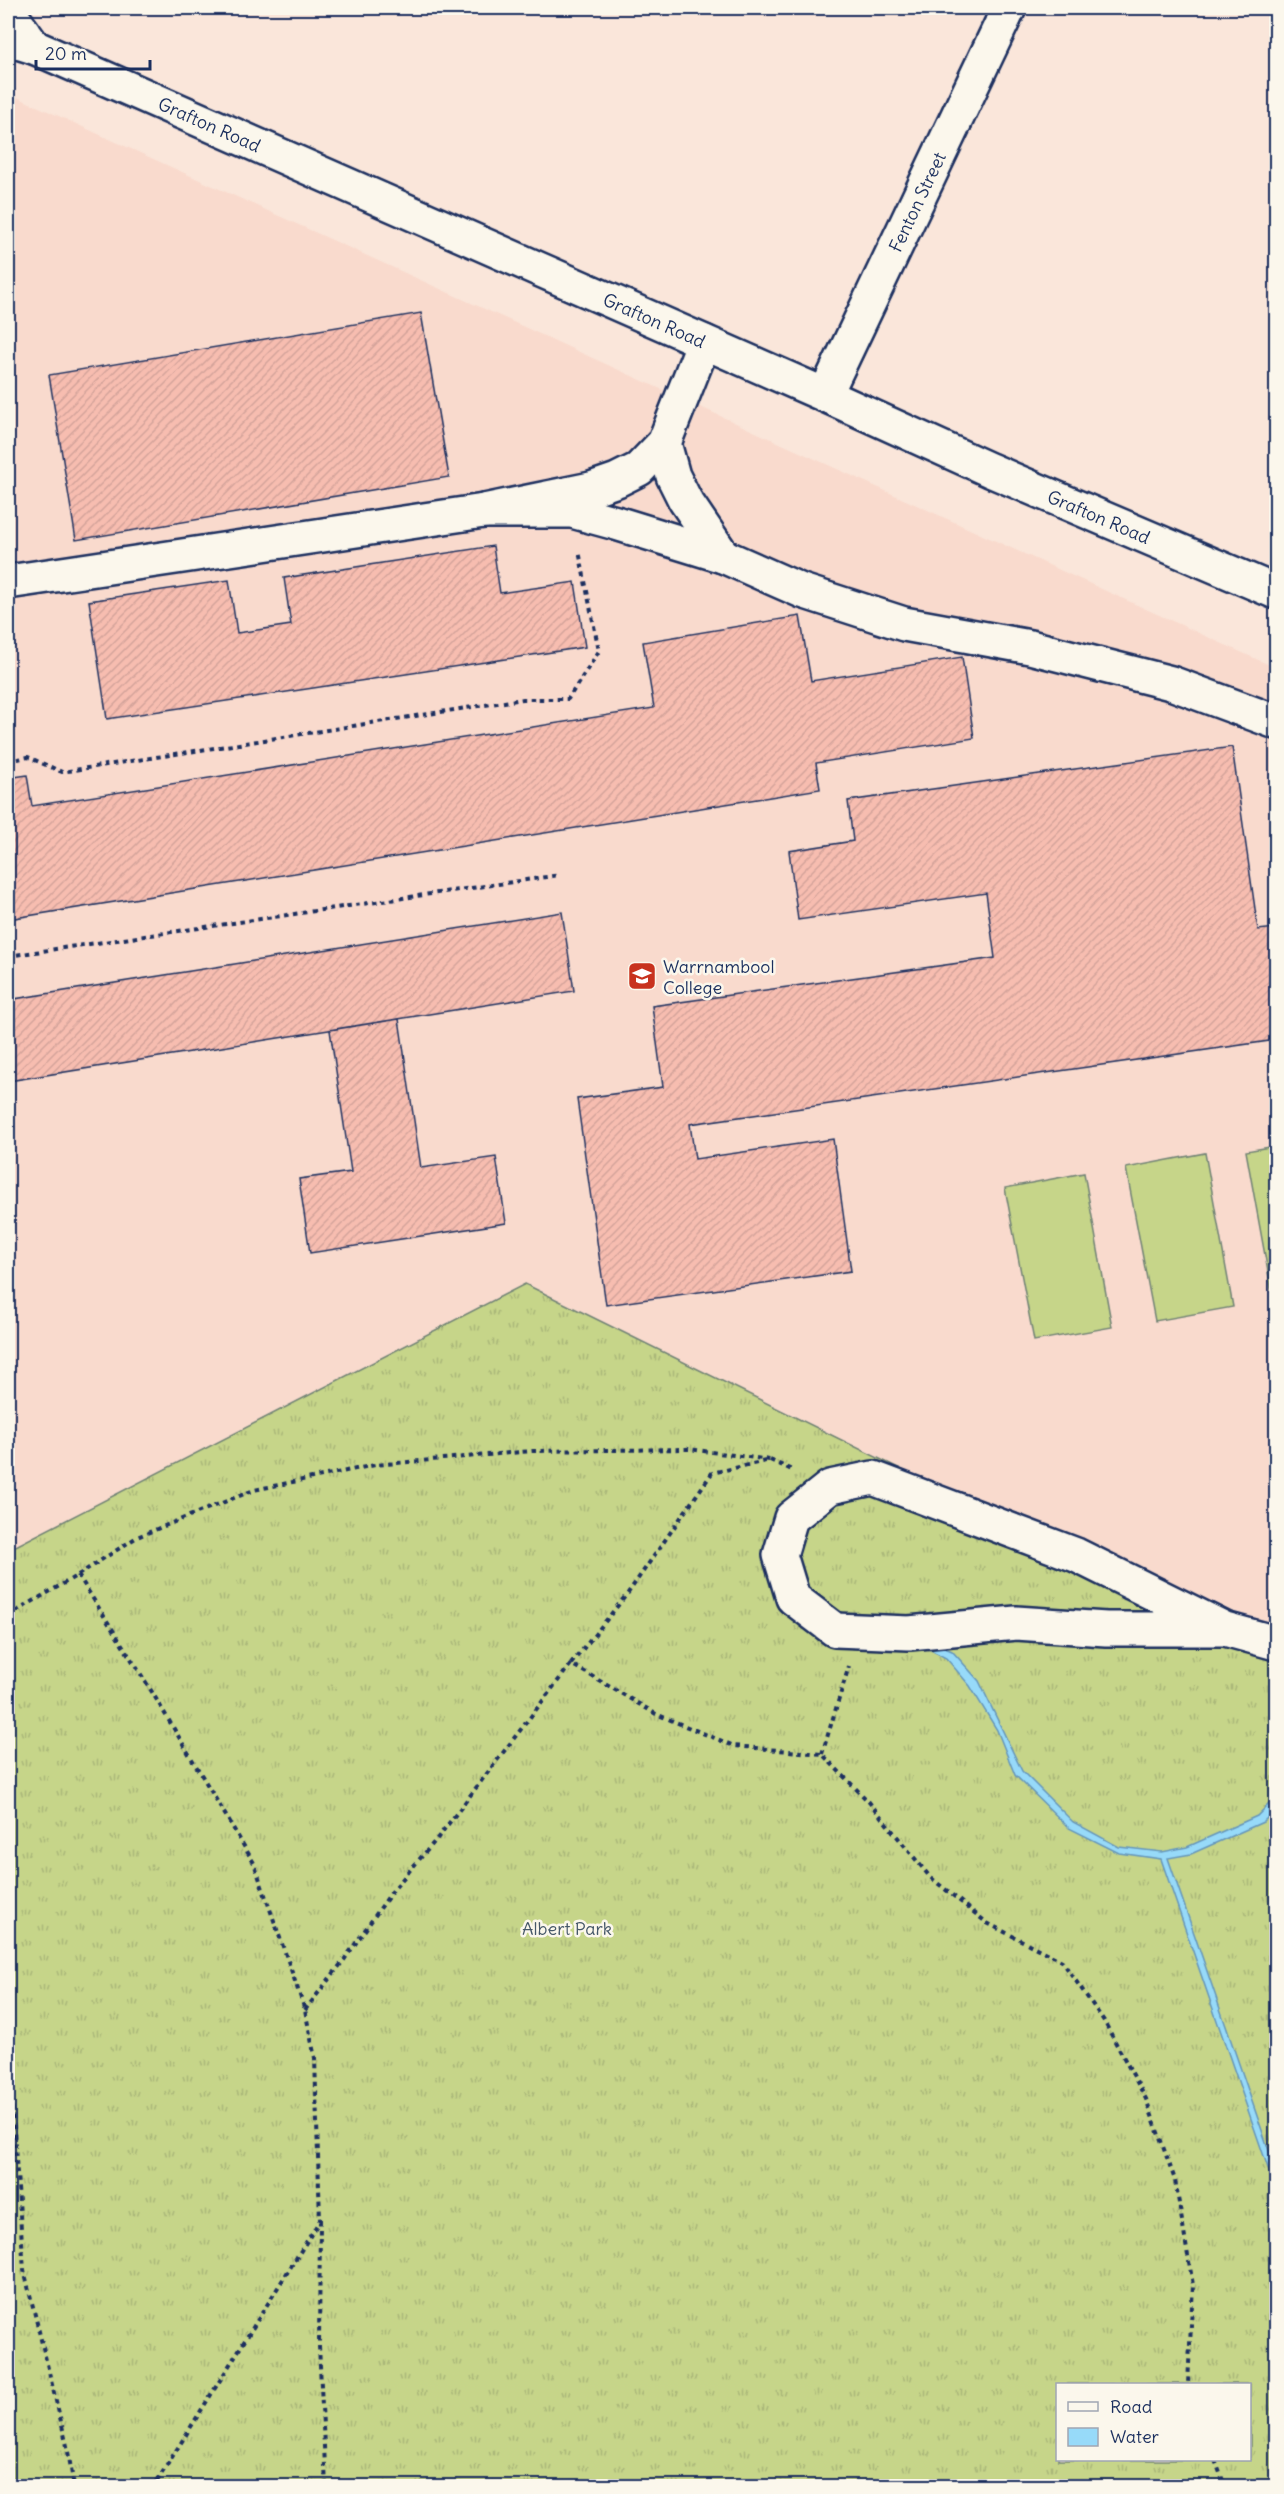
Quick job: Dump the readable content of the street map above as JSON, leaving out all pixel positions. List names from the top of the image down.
{
  "streets": {
    "street": ["Grafton Road", "Fenton Street"]
  },
  "crossings": [
    ["Grafton Road", "Fenton Street"]
  ],
  "parks": ["Albert Park"],
  "places": {
    "school or university": ["Warrnambool College"]
  },
  "legend": ["Road", "Water"],
  "scale_bar": "20 m"
}
